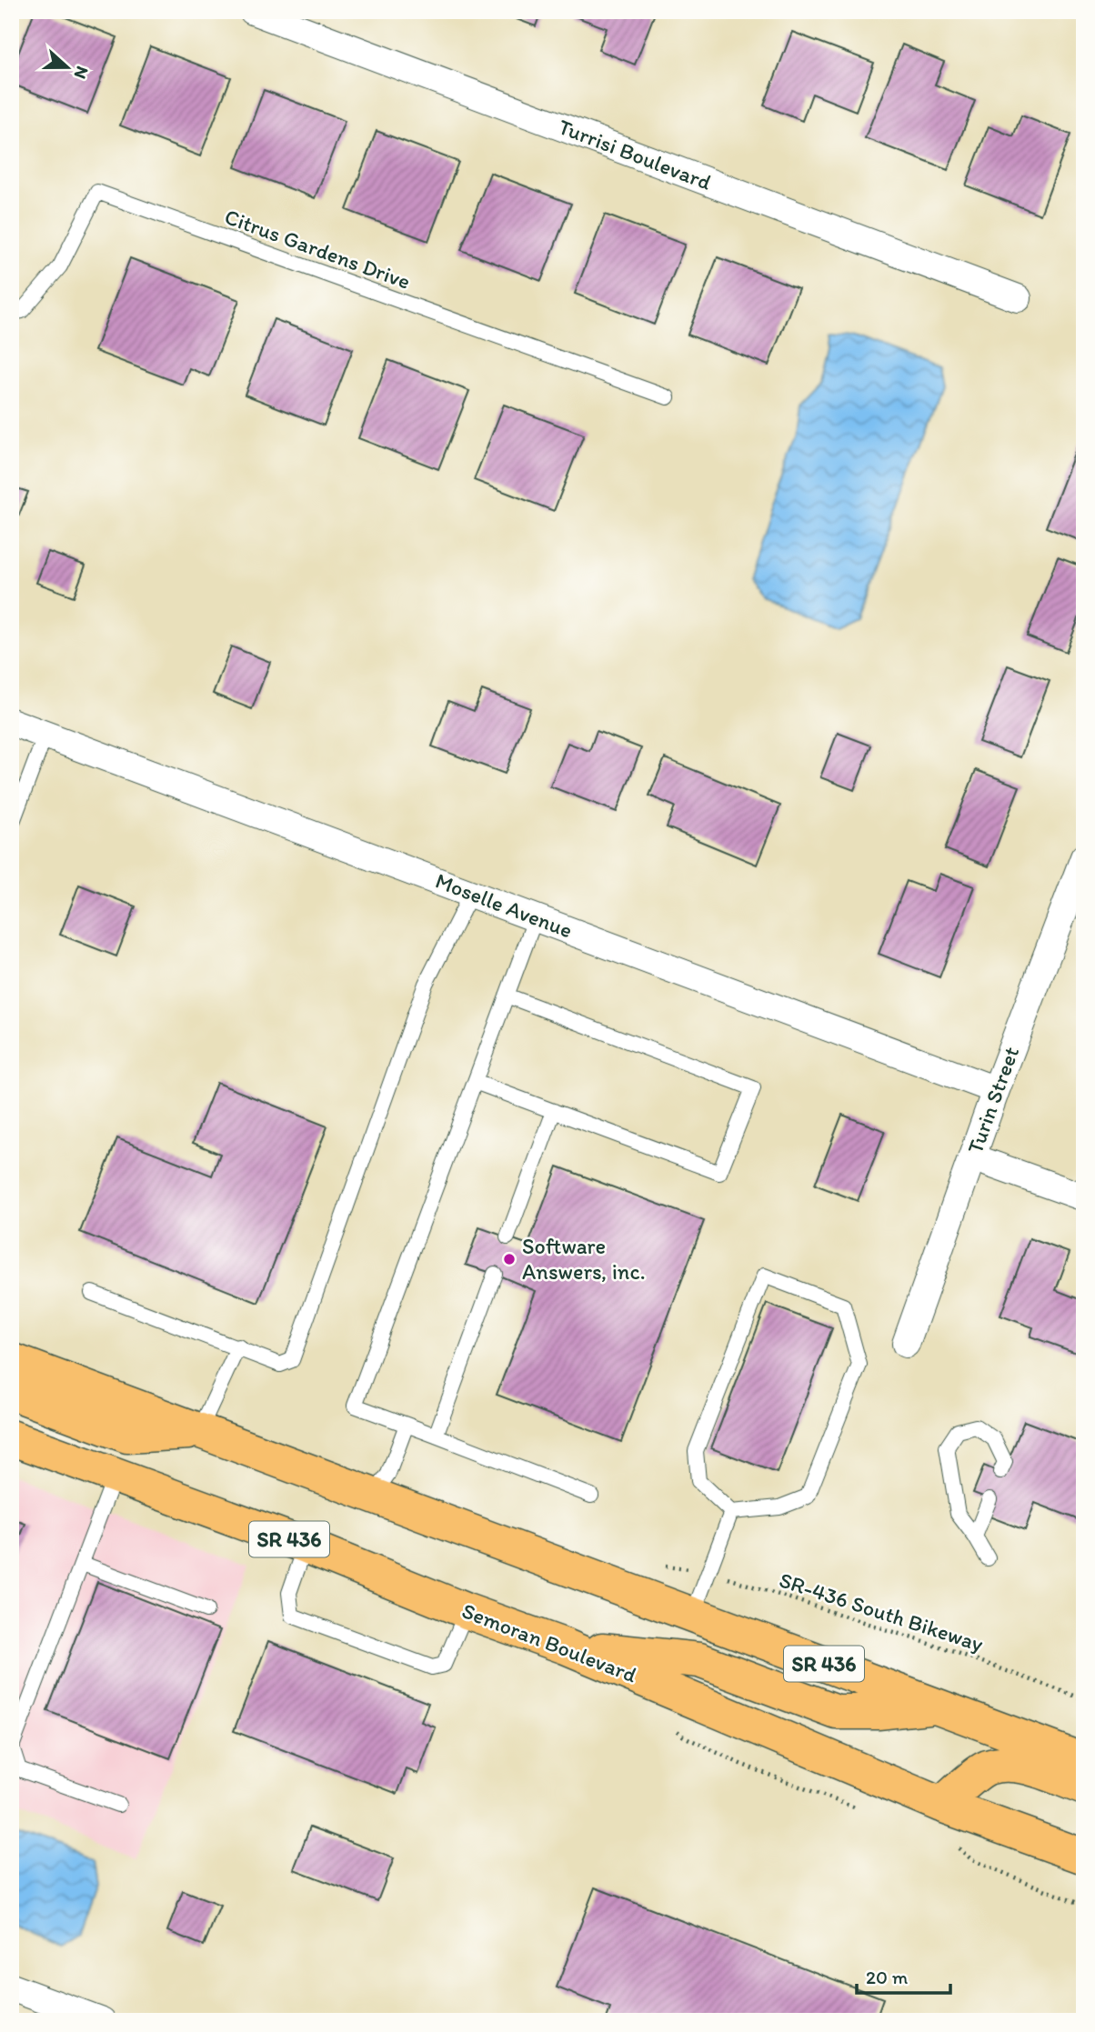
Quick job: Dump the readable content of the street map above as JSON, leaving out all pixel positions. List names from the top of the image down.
{
  "streets": {
    "main road": ["SR 436", "Semoran Boulevard"],
    "street": ["Turrisi Boulevard", "Moselle Avenue", "Turin Street"],
    "lane": ["Citrus Gardens Drive"],
    "path": ["SR-436 South Bikeway"]
  },
  "crossings": [
    ["Moselle Avenue", "Turin Street"]
  ],
  "places": ["Software Answers, inc."],
  "scale_bar": "20 m",
  "north": "right"
}
